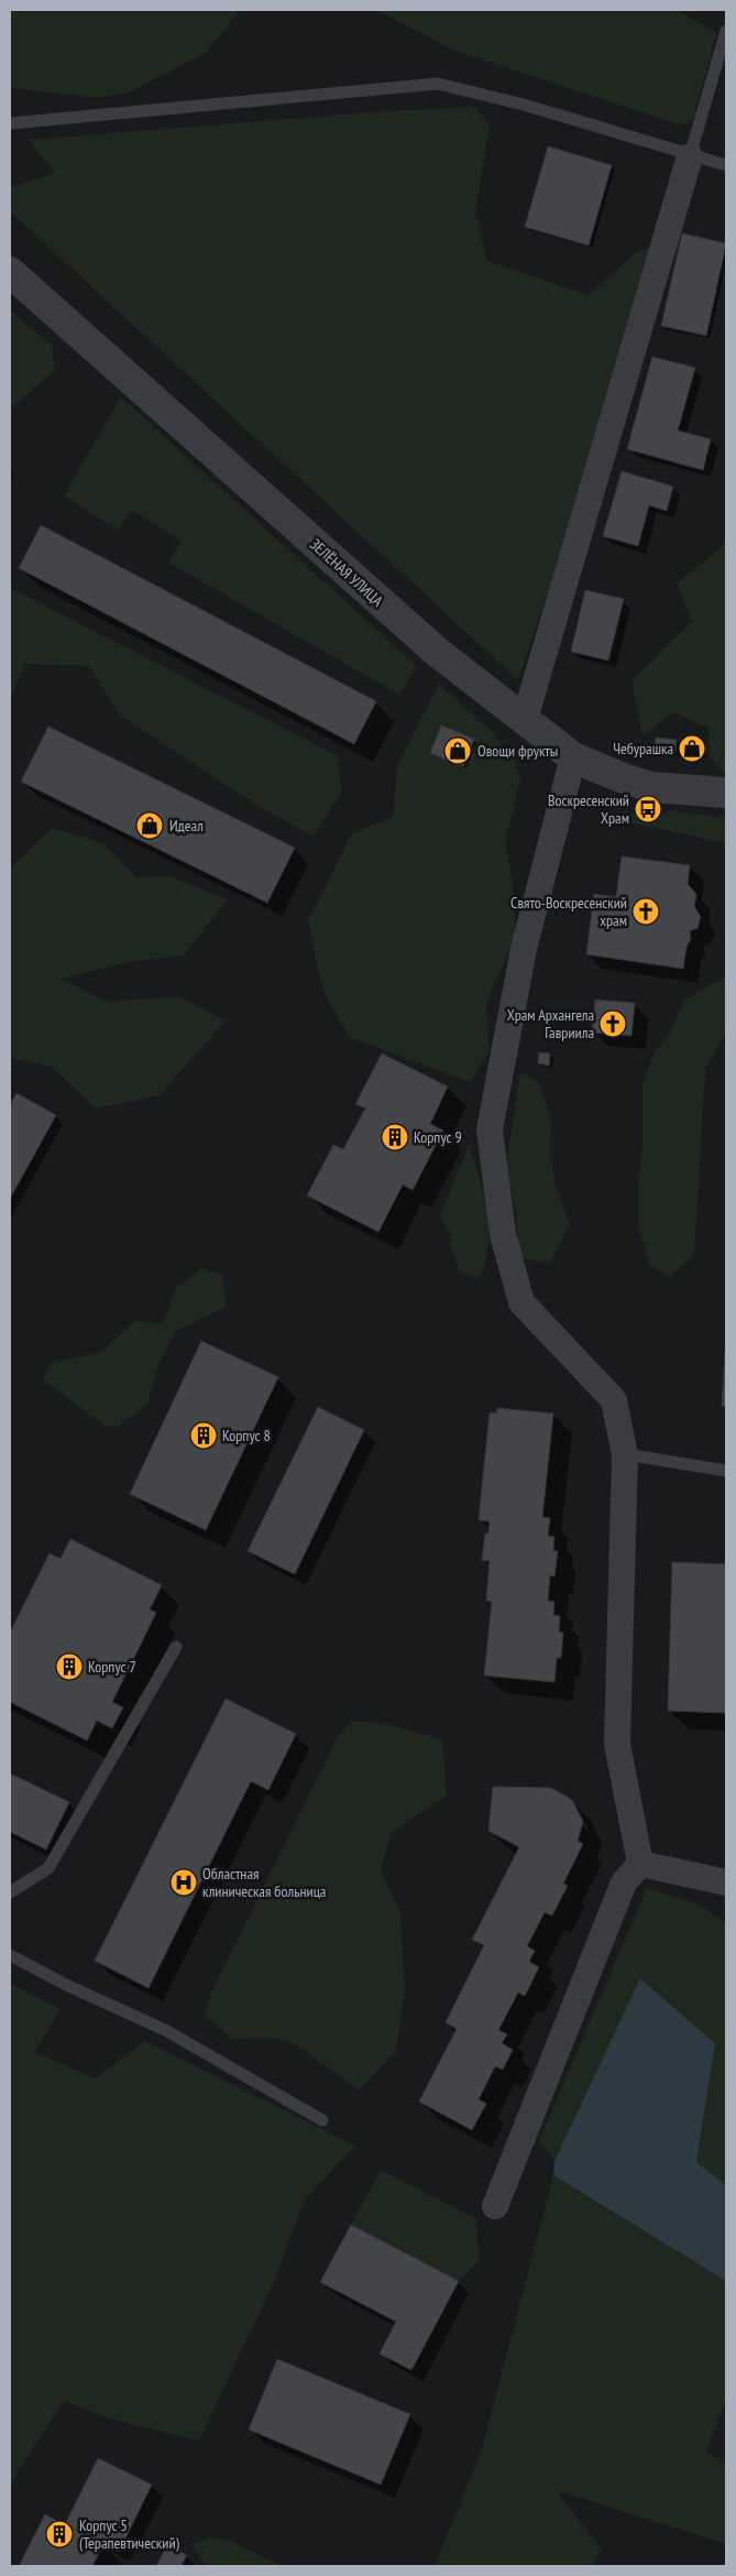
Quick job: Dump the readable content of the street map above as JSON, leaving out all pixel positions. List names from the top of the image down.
{
  "streets": {
    "street": ["ЗЕЛЁНАЯ УЛИЦА"]
  },
  "places": {
    "shop": ["Чебурашка", "Овощи фрукты", "Идеал"],
    "bus stop": ["Воскресенский Храм"],
    "church": ["Свято-Воскресенский храм", "Храм Архангела Гавриила"],
    "building": [
      "Корпус 9",
      "Корпус 8",
      "Корпус 7",
      "Корпус 5 (Терапевтический)"
    ],
    "hospital": ["Областная клиническая больница"]
  }
}
